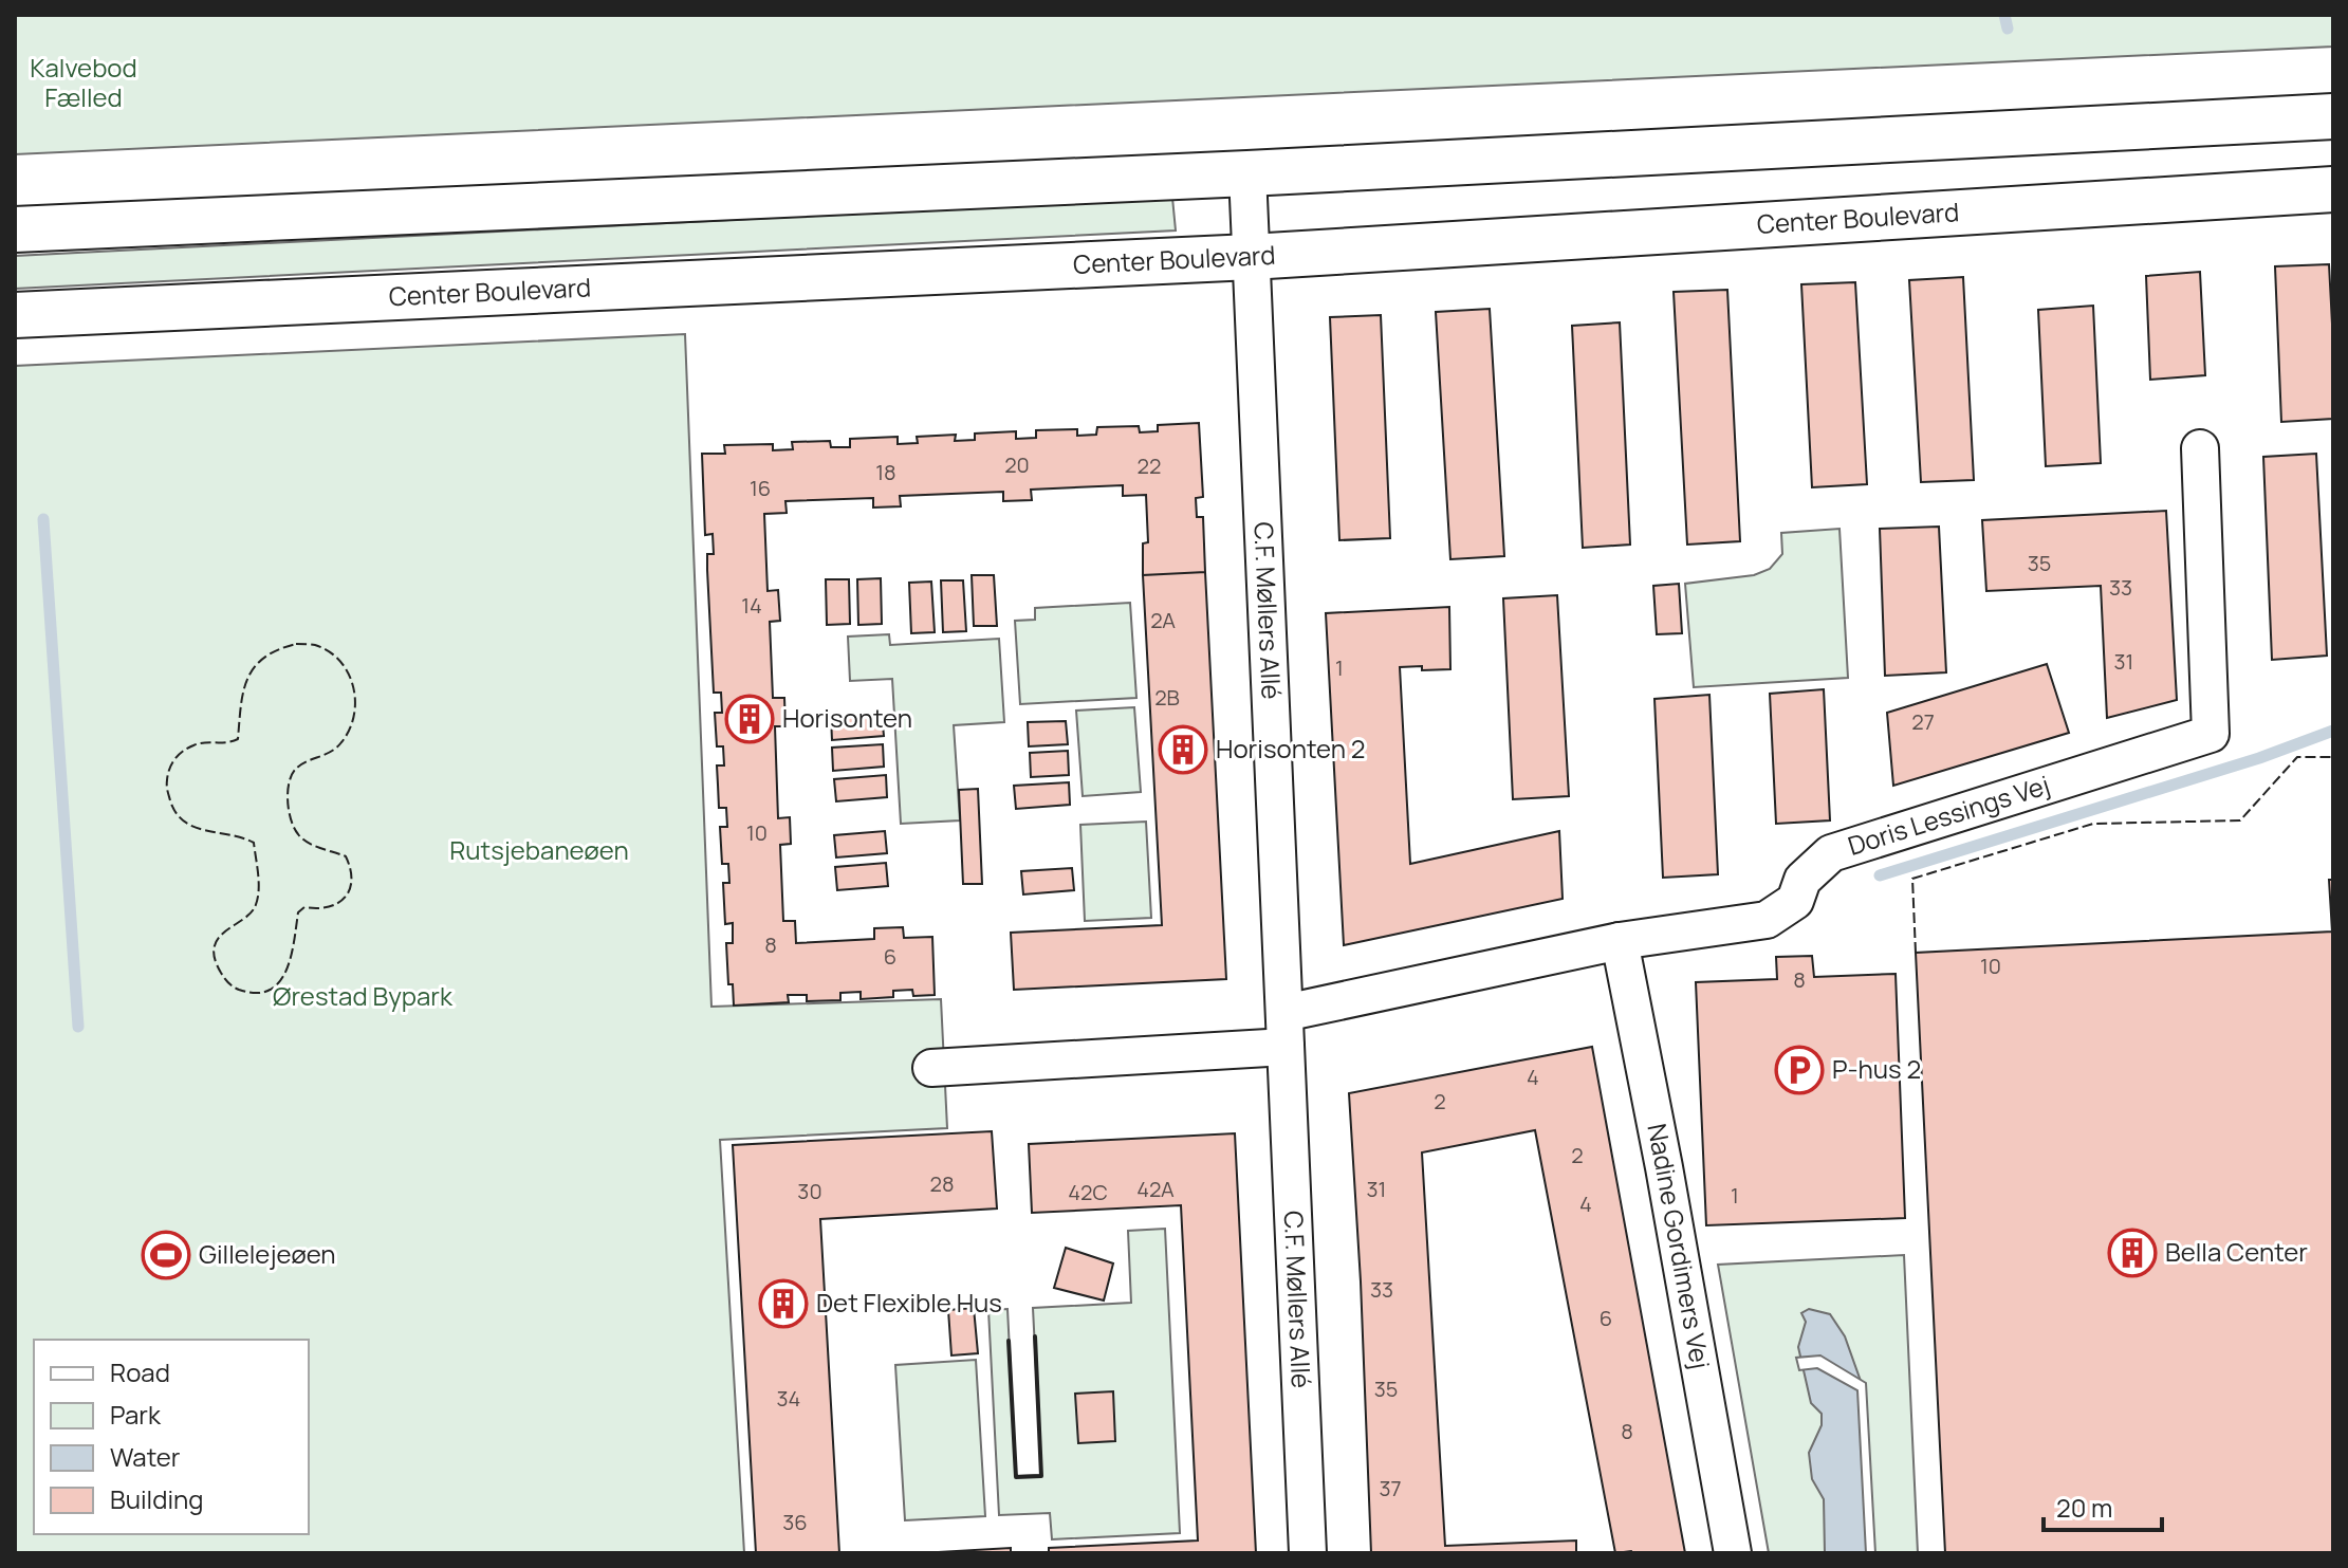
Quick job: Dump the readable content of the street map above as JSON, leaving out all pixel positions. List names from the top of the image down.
{
  "streets": {
    "street": [
      "Center Boulevard",
      "C.F. Møllers Allé",
      "Doris Lessings Vej",
      "Nadine Gordimers Vej"
    ]
  },
  "crossings": [
    ["Center Boulevard", "C.F. Møllers Allé"],
    ["C.F. Møllers Allé", "Doris Lessings Vej"],
    ["Doris Lessings Vej", "Nadine Gordimers Vej"]
  ],
  "parks": ["Kalvebod Fælled", "Rutsjebaneøen", "Ørestad Bypark"],
  "places": {
    "building": [
      "Horisonten",
      "Horisonten 2",
      "Bella Center",
      "Det Flexible Hus"
    ],
    "parking": ["P-hus 2"],
    "sports": ["Gillelejeøen"]
  },
  "house_numbers": [
    "20",
    "22",
    "18",
    "16",
    "35",
    "33",
    "14",
    "2A",
    "31",
    "1",
    "2B",
    "27",
    "10",
    "8",
    "6",
    "10",
    "8",
    "4",
    "2",
    "2",
    "28",
    "42A",
    "31",
    "30",
    "42C",
    "1",
    "4",
    "33",
    "6",
    "35",
    "34",
    "8",
    "37",
    "36"
  ],
  "legend": [
    "Road",
    "Park",
    "Water",
    "Building"
  ],
  "scale_bar": "20 m"
}
